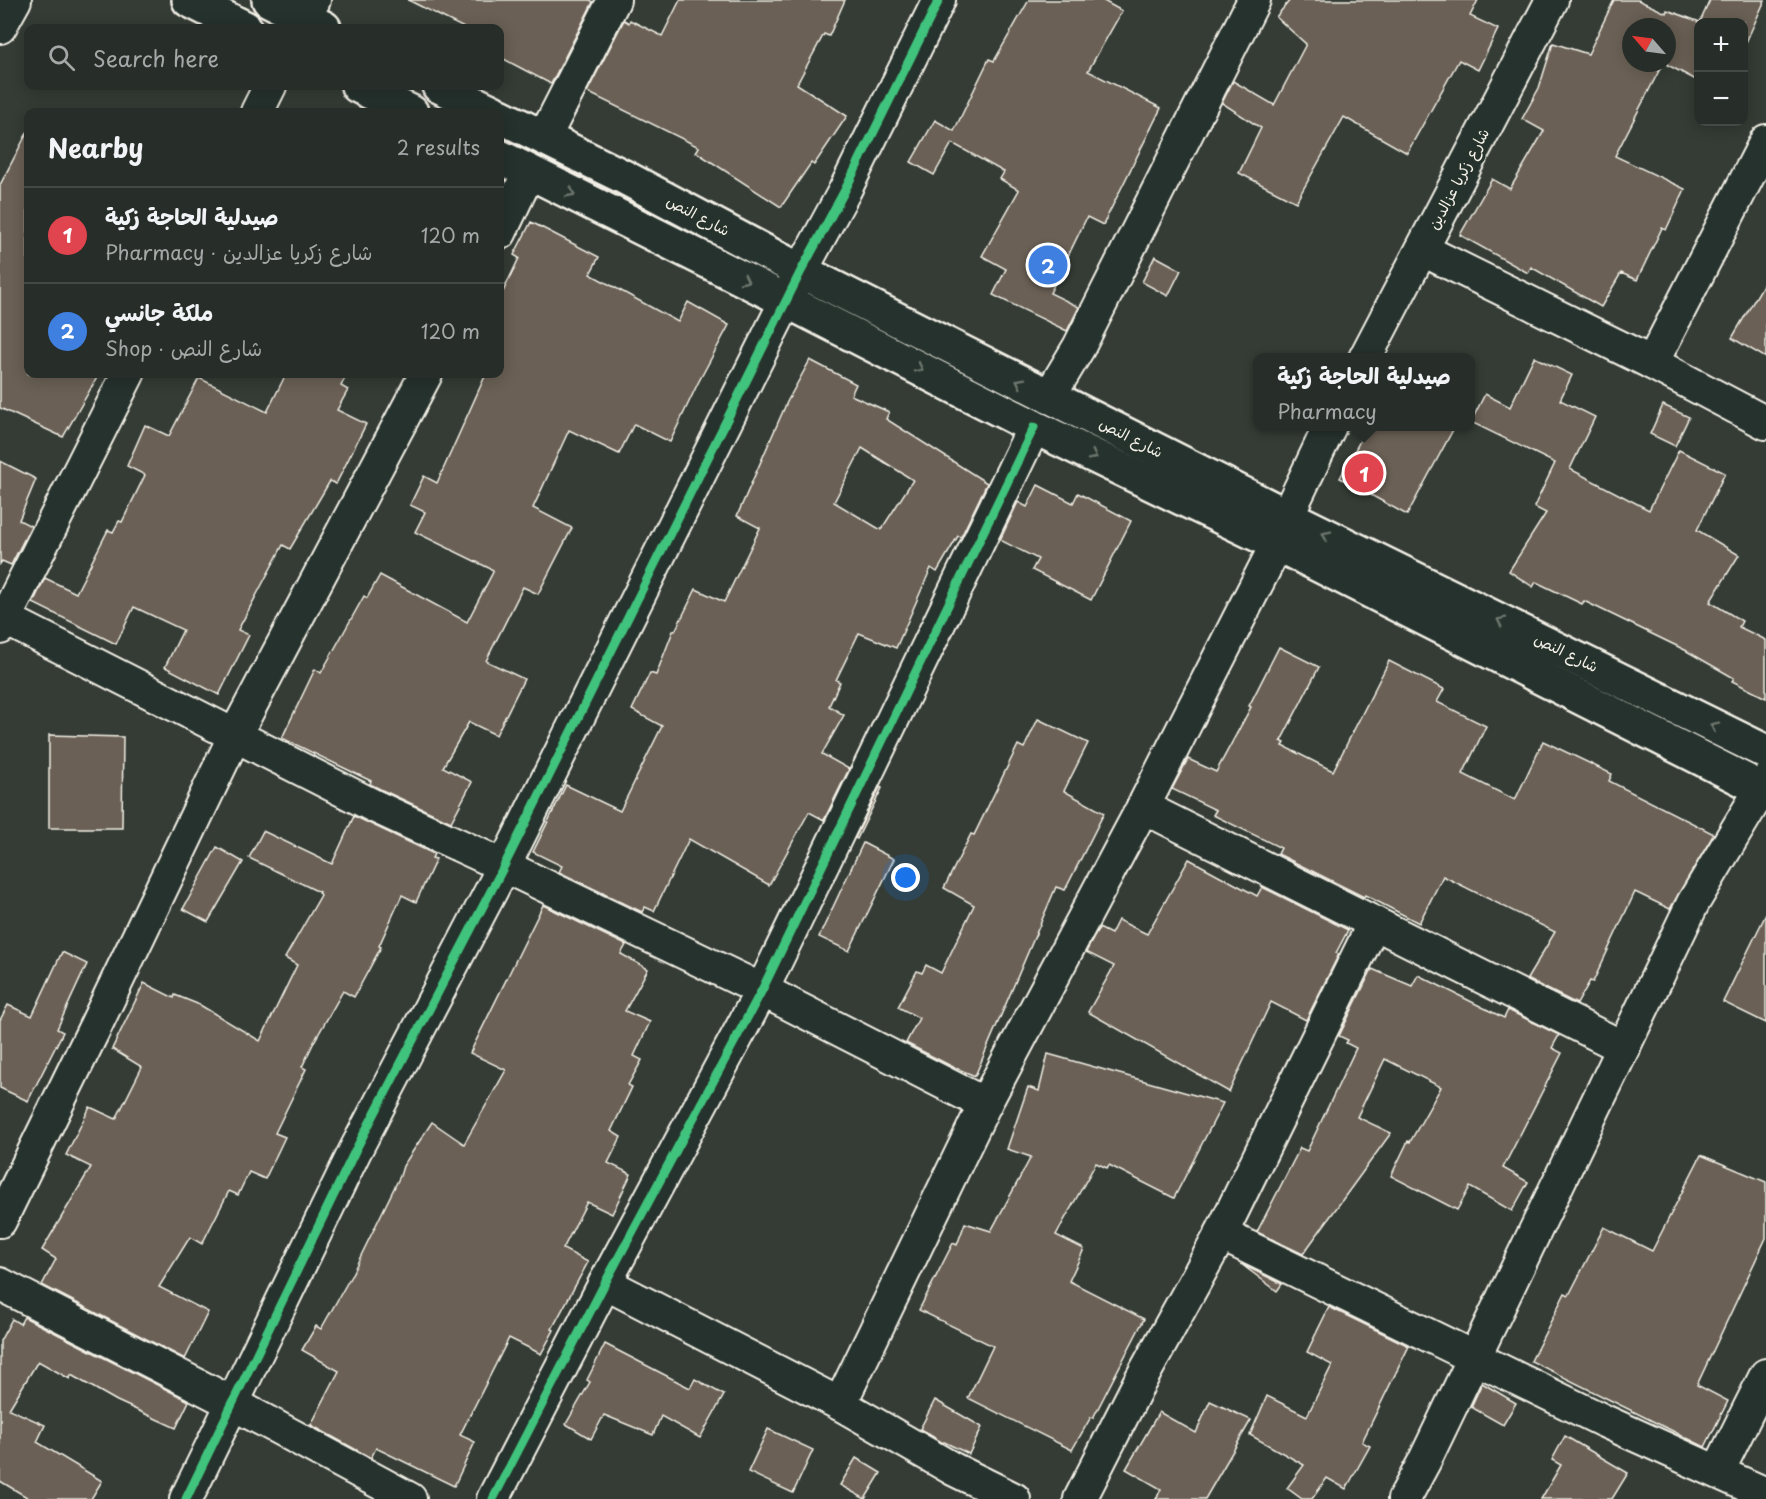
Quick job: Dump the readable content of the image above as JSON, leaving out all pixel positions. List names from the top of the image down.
{
  "streets": {
    "main road": ["شارع النص"],
    "street": ["شارع زكريا عزالدين"]
  },
  "north": "top left",
  "page": {
    "map_buttons": ["+", "−"],
    "search": "Search here",
    "heading": ["Nearby", "2 results"],
    "list": [
      {
        "mark": "1",
        "name": "صيدلية الحاجة زكية",
        "note": "Pharmacy · شارع زكريا عزالدين",
        "value": "120 m"
      },
      {
        "mark": "2",
        "name": "ملكة جانسي",
        "note": "Shop · شارع النص",
        "value": "120 m"
      }
    ],
    "pins": ["2", "1"],
    "popup": ["صيدلية الحاجة زكية", "Pharmacy"]
  }
}
